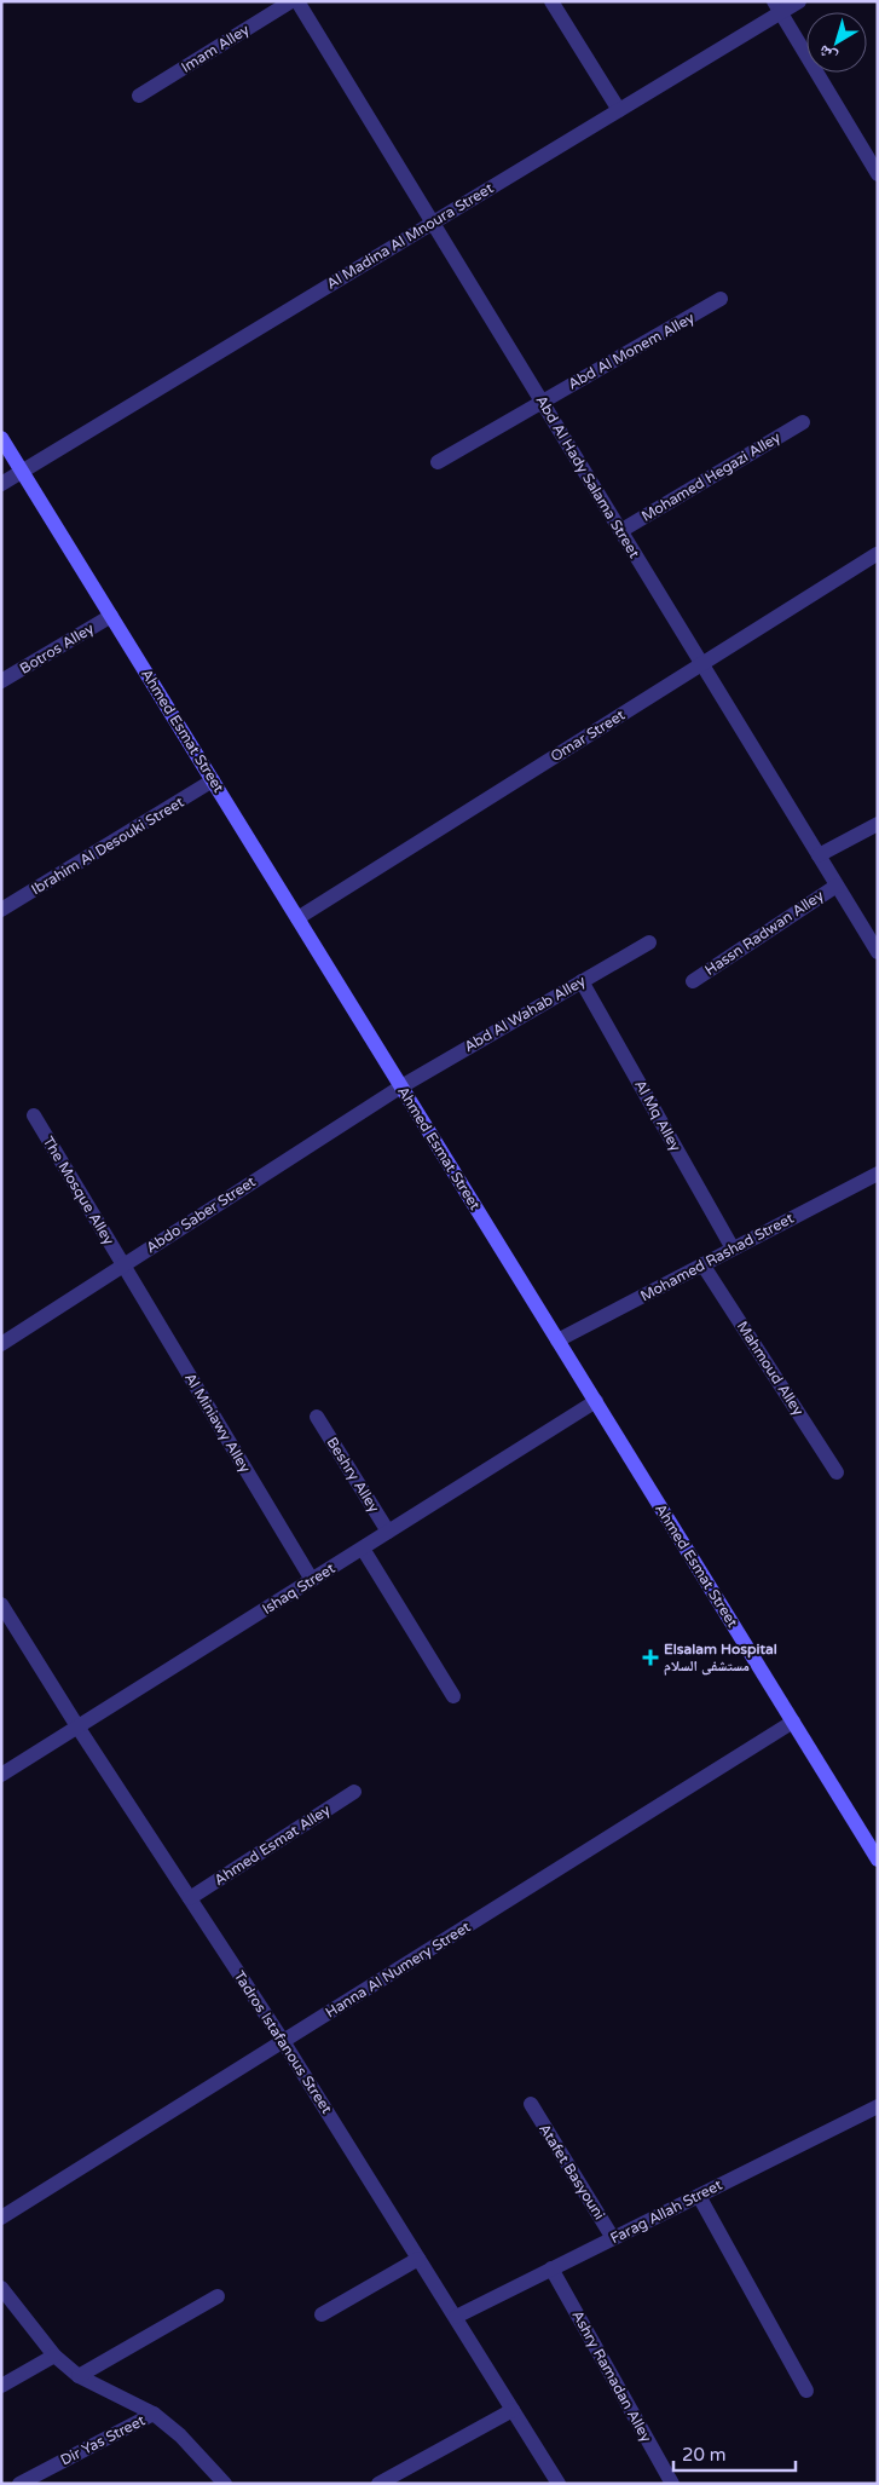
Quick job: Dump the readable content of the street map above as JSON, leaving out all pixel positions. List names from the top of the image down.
{
  "streets": {
    "main road": ["Ahmed Esmat Street"],
    "street": [
      "Imam Alley",
      "Al Madina Al Mnoura Street",
      "Abd Al Monem Alley",
      "Abd Al Hady Salama Street",
      "Mohamed Hegazi Alley",
      "Botros Alley",
      "Omar Street",
      "Ibrahim Al Desouki Street",
      "Hassn Radwan Alley",
      "Abd Al Wahab Alley",
      "Al Mq Alley",
      "The Mosque Alley",
      "Abdo Saber Street",
      "Mohamed Rashad Street",
      "Mahmoud Alley",
      "Al Miniawy Alley",
      "Beshry Alley",
      "Ishaq Street",
      "Ahmed Esmat Alley",
      "Hanna Al Numery Street",
      "Tadros Istafanous Street",
      "Atafet Basyouni",
      "Farag Allah Street",
      "Ashry Ramadan Alley",
      "Dir Yas Street"
    ]
  },
  "crossings": [
    ["Al Madina Al Mnoura Street", "Abd Al Hady Salama Street"],
    ["Al Madina Al Mnoura Street", "Ahmed Esmat Street"],
    ["Abd Al Monem Alley", "Abd Al Hady Salama Street"],
    ["Abd Al Hady Salama Street", "Mohamed Hegazi Alley"],
    ["Abd Al Hady Salama Street", "Omar Street"],
    ["Abd Al Hady Salama Street", "Hassn Radwan Alley"],
    ["Botros Alley", "Ahmed Esmat Street"],
    ["Ahmed Esmat Street", "Omar Street"],
    ["Ahmed Esmat Street", "Ibrahim Al Desouki Street"],
    ["Ahmed Esmat Street", "Abd Al Wahab Alley"],
    ["Ahmed Esmat Street", "Abdo Saber Street"],
    ["Ahmed Esmat Street", "Mohamed Rashad Street"],
    ["Ahmed Esmat Street", "Ishaq Street"],
    ["Ahmed Esmat Street", "Hanna Al Numery Street"],
    ["Abd Al Wahab Alley", "Al Mq Alley"],
    ["Abd Al Wahab Alley", "Abdo Saber Street"],
    ["Al Mq Alley", "Mohamed Rashad Street"],
    ["The Mosque Alley", "Abdo Saber Street"],
    ["The Mosque Alley", "Al Miniawy Alley"],
    ["Abdo Saber Street", "Al Miniawy Alley"],
    ["Mohamed Rashad Street", "Mahmoud Alley"],
    ["Al Miniawy Alley", "Ishaq Street"],
    ["Beshry Alley", "Ishaq Street"],
    ["Ishaq Street", "Tadros Istafanous Street"],
    ["Ahmed Esmat Alley", "Tadros Istafanous Street"],
    ["Hanna Al Numery Street", "Tadros Istafanous Street"],
    ["Tadros Istafanous Street", "Farag Allah Street"],
    ["Atafet Basyouni", "Farag Allah Street"],
    ["Farag Allah Street", "Ashry Ramadan Alley"]
  ],
  "places": {
    "health": ["Elsalam Hospital مستشفى السلام"]
  },
  "scale_bar": "20 m",
  "north": "bottom left"
}
